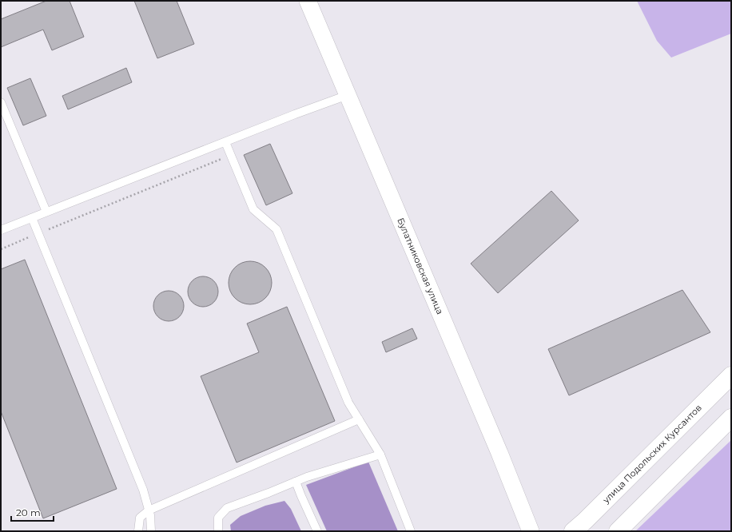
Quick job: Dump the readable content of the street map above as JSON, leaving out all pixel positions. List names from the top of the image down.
{
  "streets": {
    "main road": ["улица Подольских Курсантов"],
    "street": ["Булатниковская улица"]
  },
  "scale_bar": "20 m"
}
